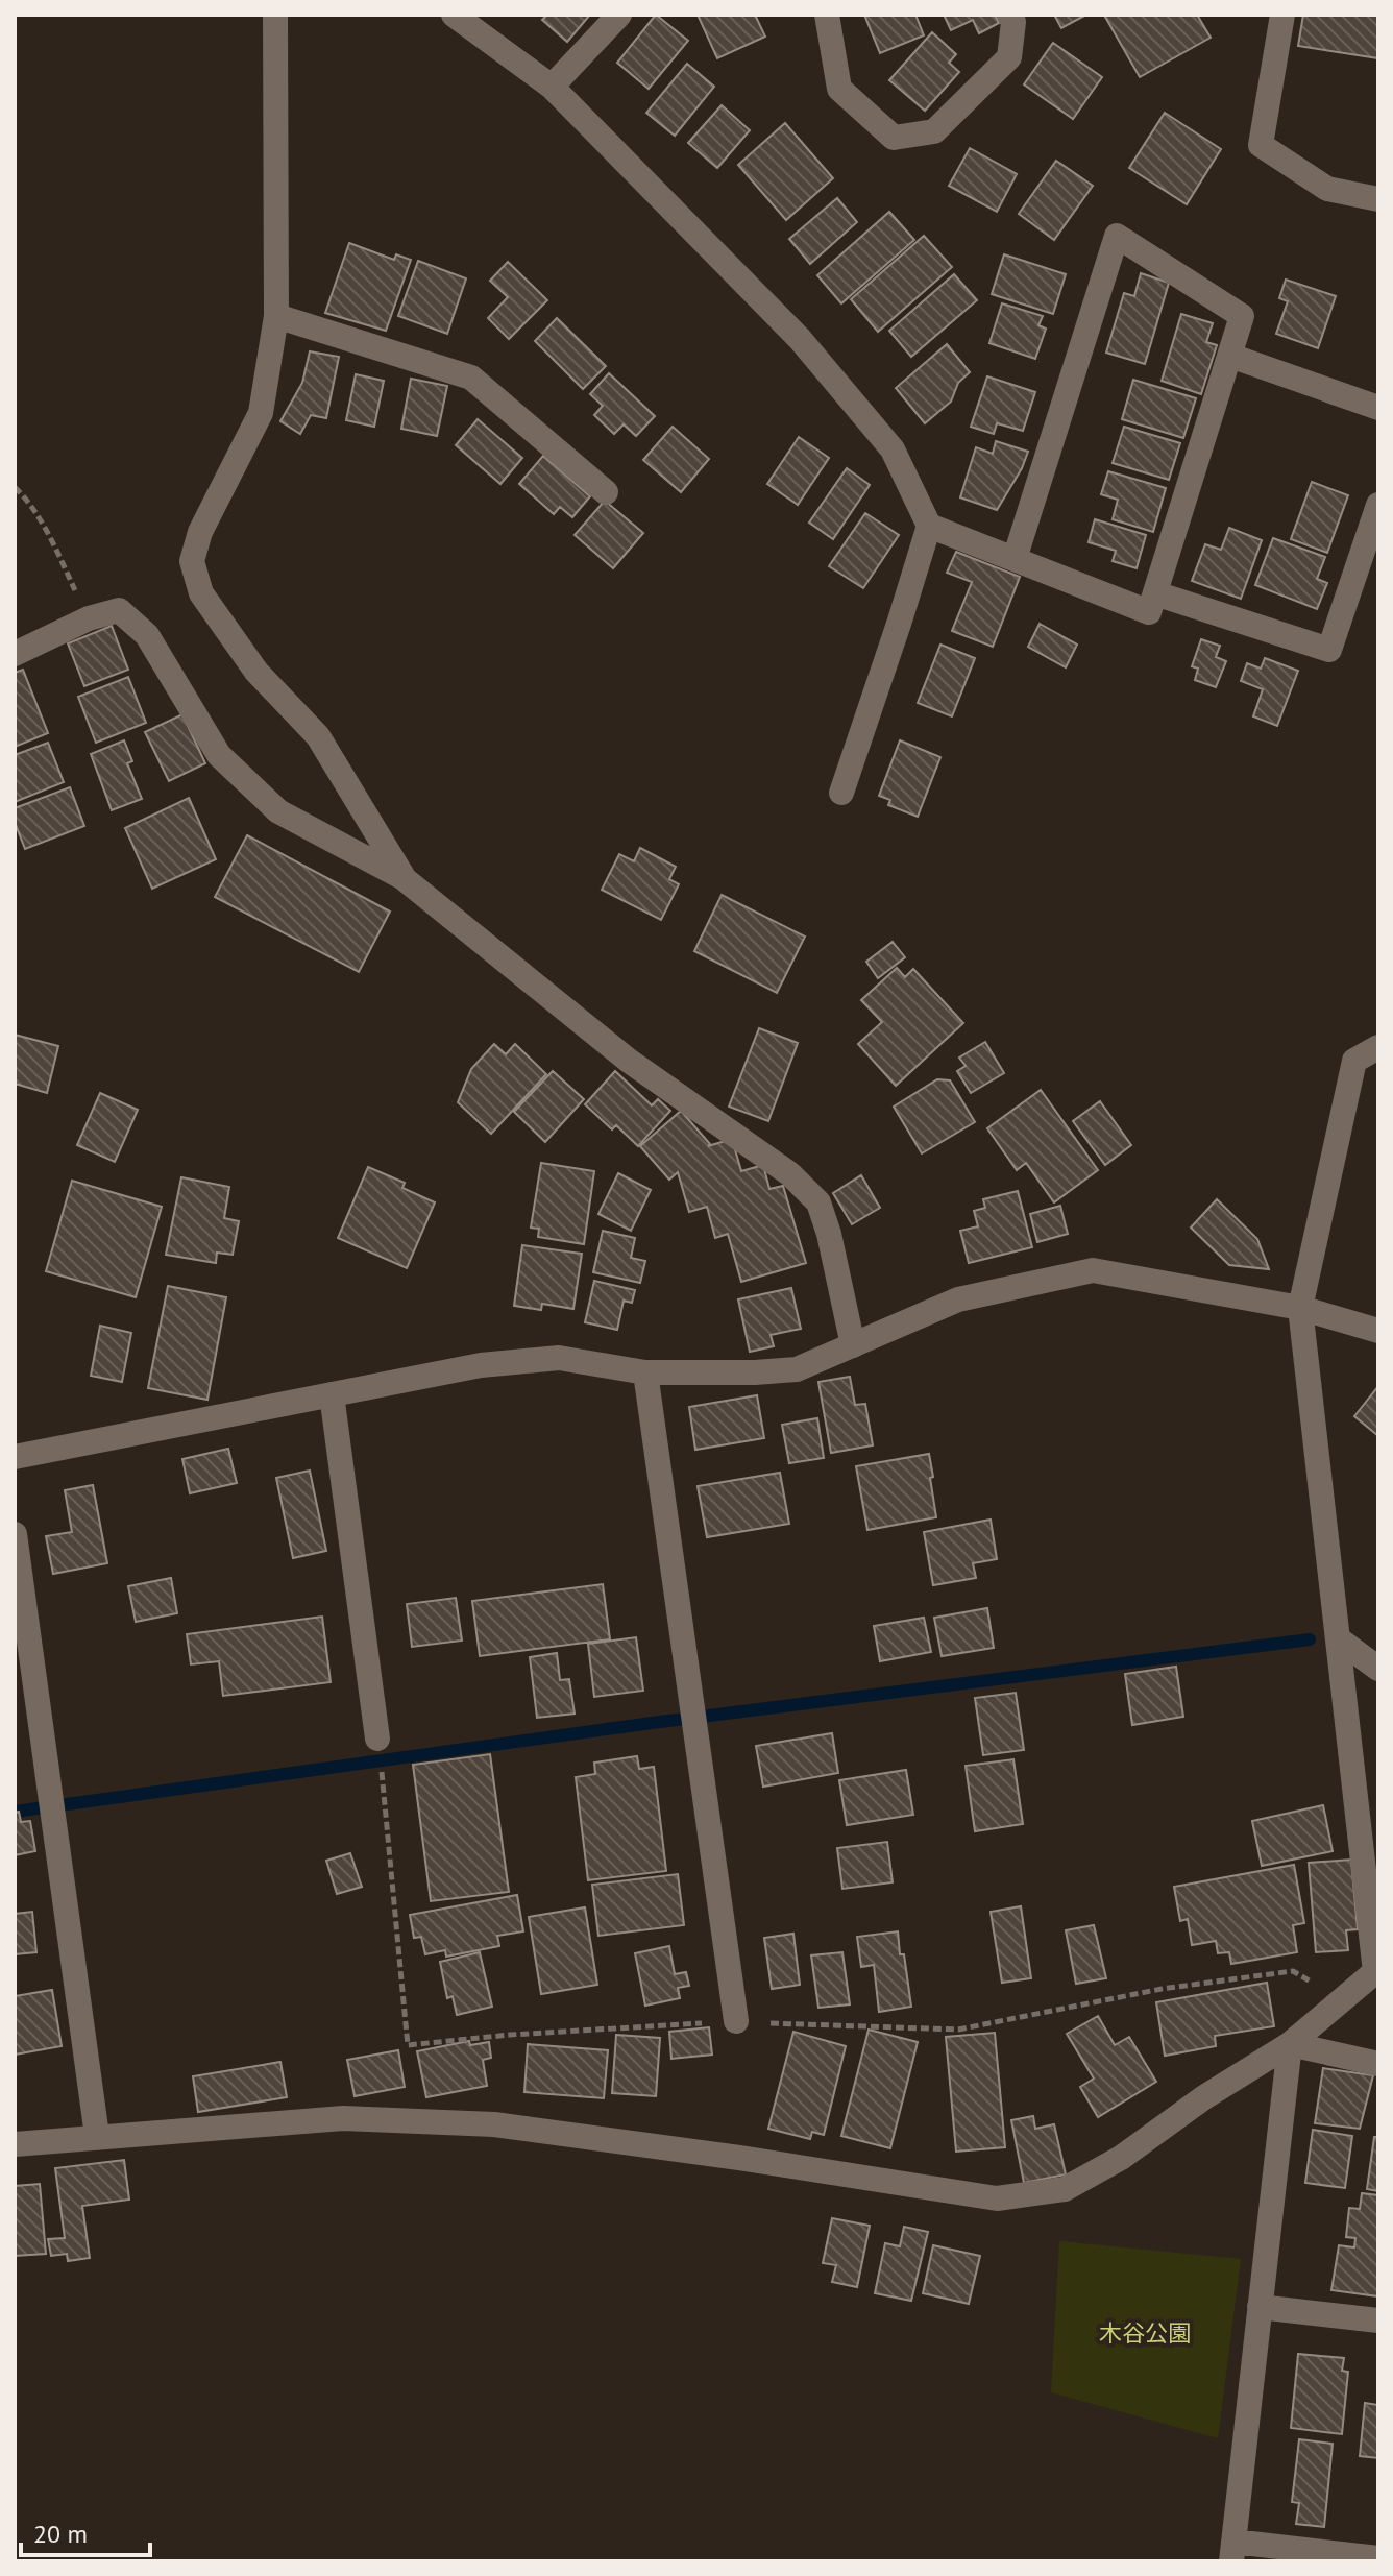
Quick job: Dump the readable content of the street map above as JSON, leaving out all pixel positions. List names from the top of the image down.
{
  "parks": ["木谷公園"],
  "scale_bar": "20 m"
}
